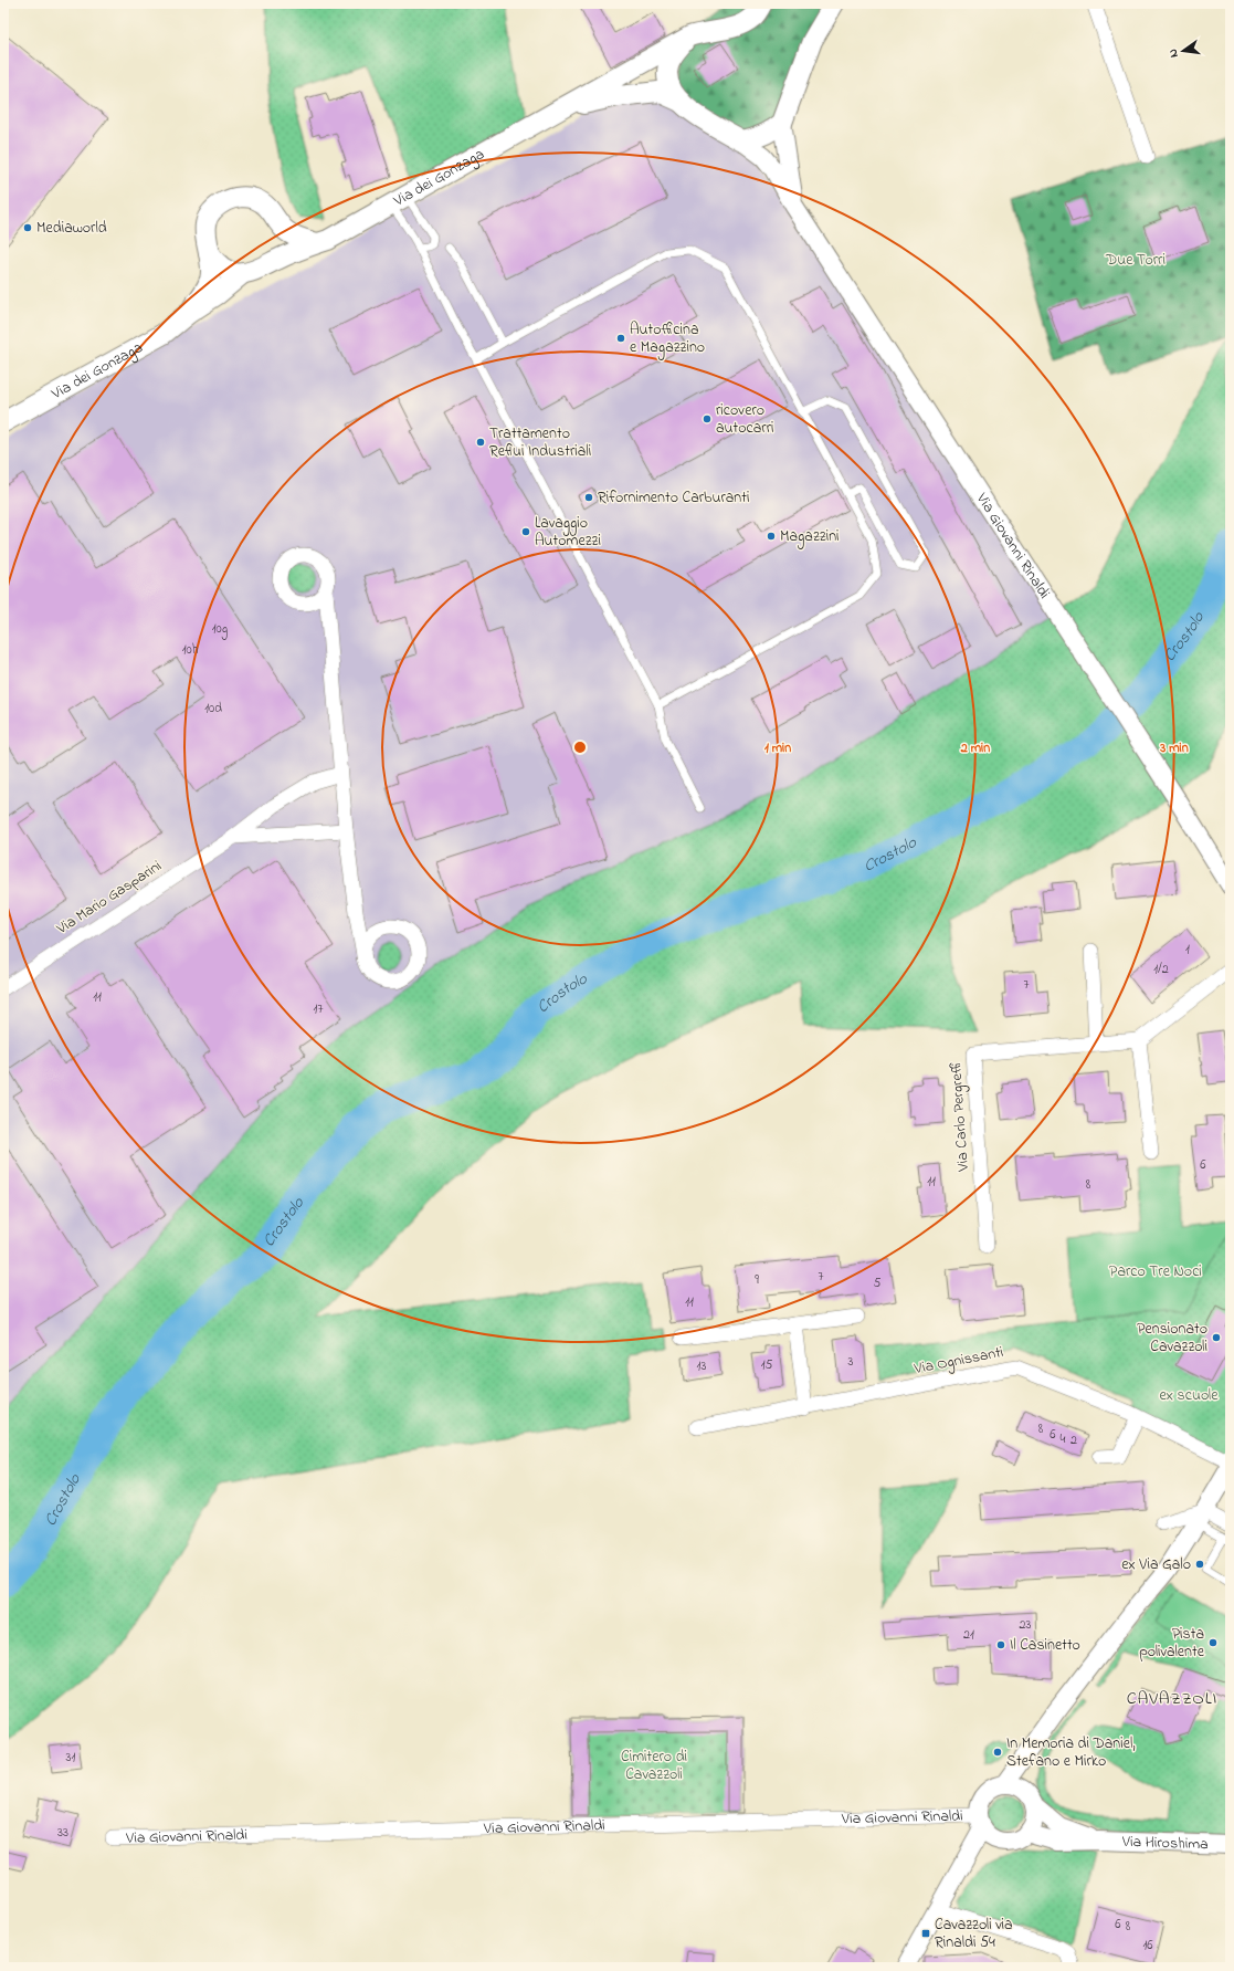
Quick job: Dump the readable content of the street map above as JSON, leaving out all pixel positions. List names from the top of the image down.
{
  "streets": {
    "main road": ["Via dei Gonzaga"],
    "street": [
      "Via Giovanni Rinaldi",
      "Via Mario Gasparini",
      "Via Carlo Pergreffi",
      "Via Ognissanti",
      "Via Hiroshima"
    ]
  },
  "crossings": [
    ["Via dei Gonzaga", "Via Giovanni Rinaldi"],
    ["Via Giovanni Rinaldi", "Via Ognissanti"],
    ["Via Giovanni Rinaldi", "Via Hiroshima"]
  ],
  "districts": ["CAVAZZOLI"],
  "water": ["Crostolo"],
  "parks": [
    "Due Torri",
    "Parco Tre Noci",
    "ex scuole",
    "Cimitero di Cavazzoli"
  ],
  "places": {
    "other": [
      "Mediaworld",
      "Autofficina e Magazzino",
      "ricovero autocarri",
      "Trattamento Reflui Industriali",
      "Rifornimento Carburanti",
      "Lavaggio Automezzi",
      "Magazzini",
      "Pensionato Cavazzoli",
      "ex Via Galo",
      "Pista polivalente",
      "Il Casinetto",
      "In Memoria di Daniel, Stefano e Mirko"
    ],
    "transit": ["Cavazzoli via Rinaldi 54"]
  },
  "house_numbers": [
    "10g",
    "10h",
    "10d",
    "1",
    "1/2",
    "7",
    "11",
    "17",
    "6",
    "11",
    "8",
    "7",
    "9",
    "5",
    "11",
    "3",
    "15",
    "13",
    "8",
    "6",
    "4",
    "2",
    "23",
    "21",
    "31",
    "33",
    "6",
    "8",
    "16"
  ],
  "north": "left",
  "rings": ["1 min", "2 min", "3 min"]
}
